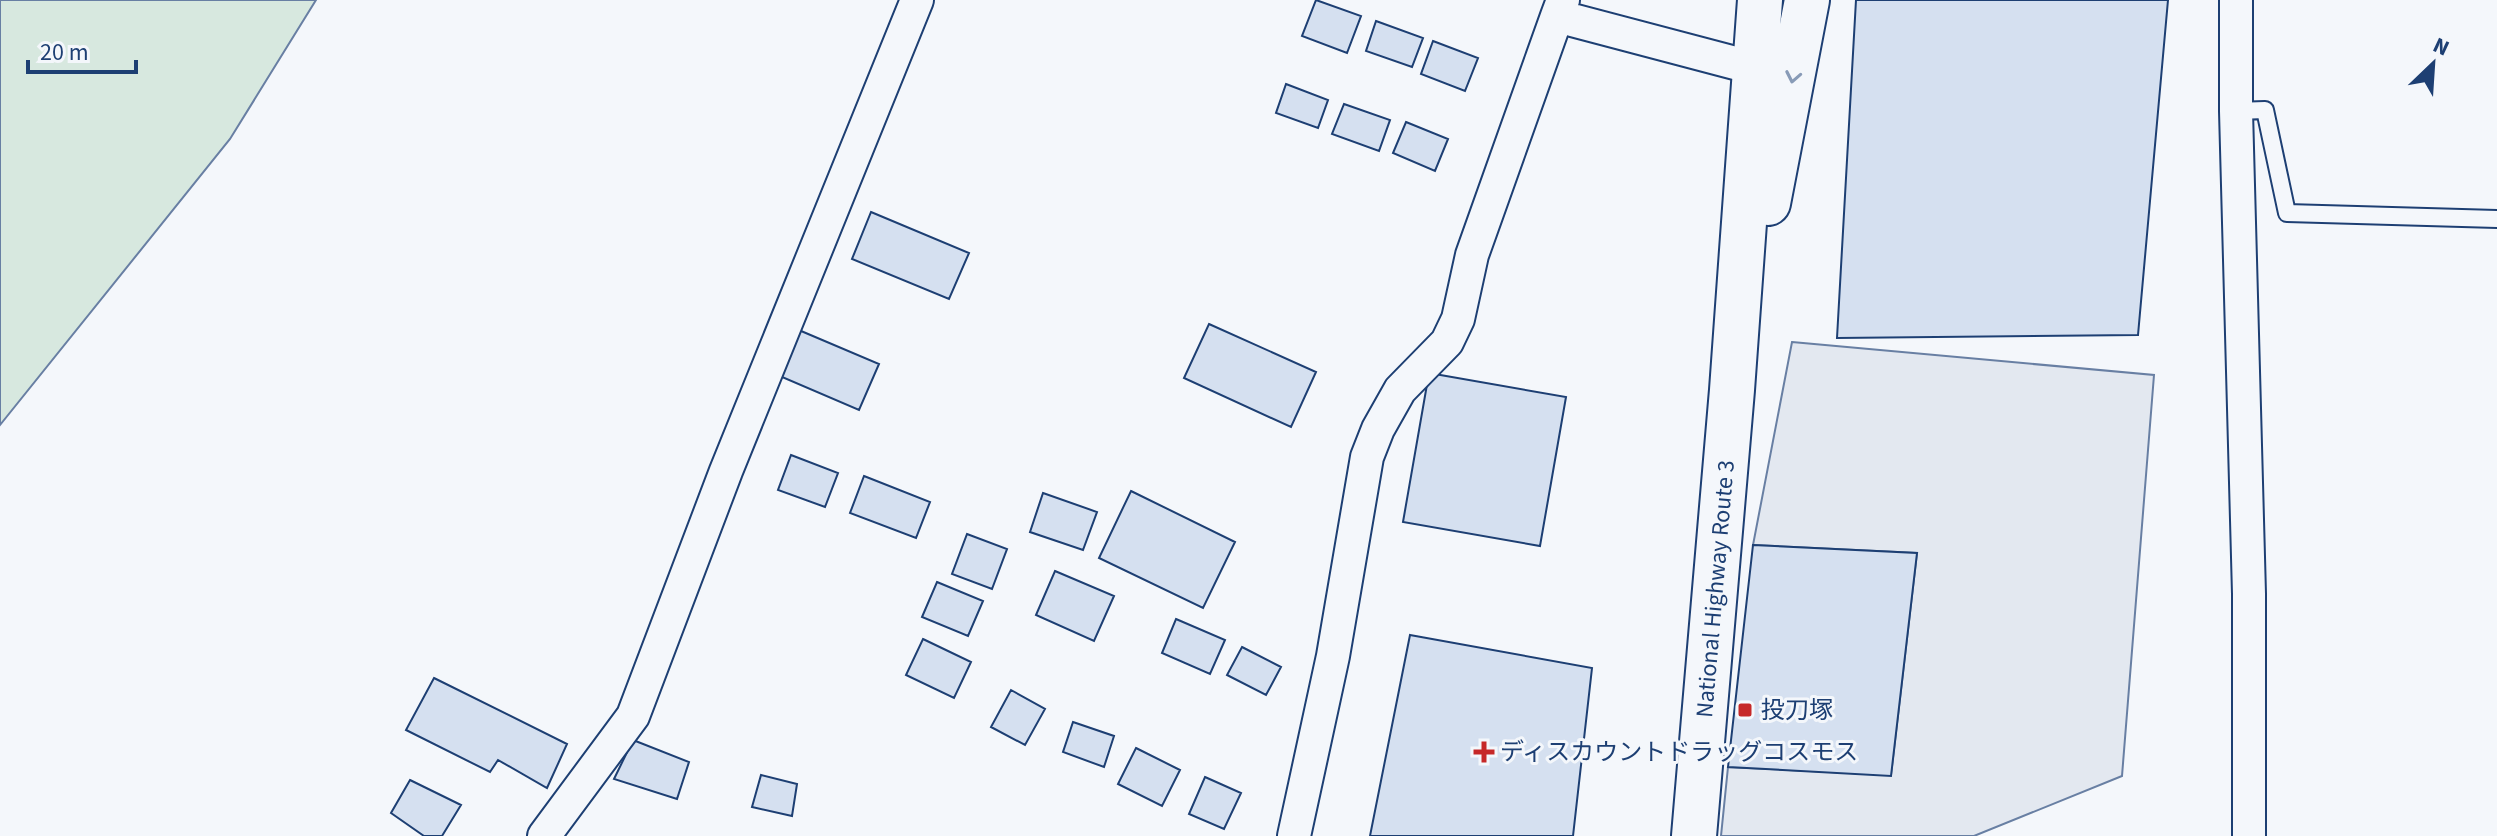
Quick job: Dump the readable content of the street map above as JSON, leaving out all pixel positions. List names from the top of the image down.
{
  "streets": {
    "highway": ["National Highway Route 3"]
  },
  "places": {
    "transit": ["投刀塚"],
    "health": ["ディスカウントドラッグコスモス"]
  },
  "scale_bar": "20 m",
  "north": "top right"
}
